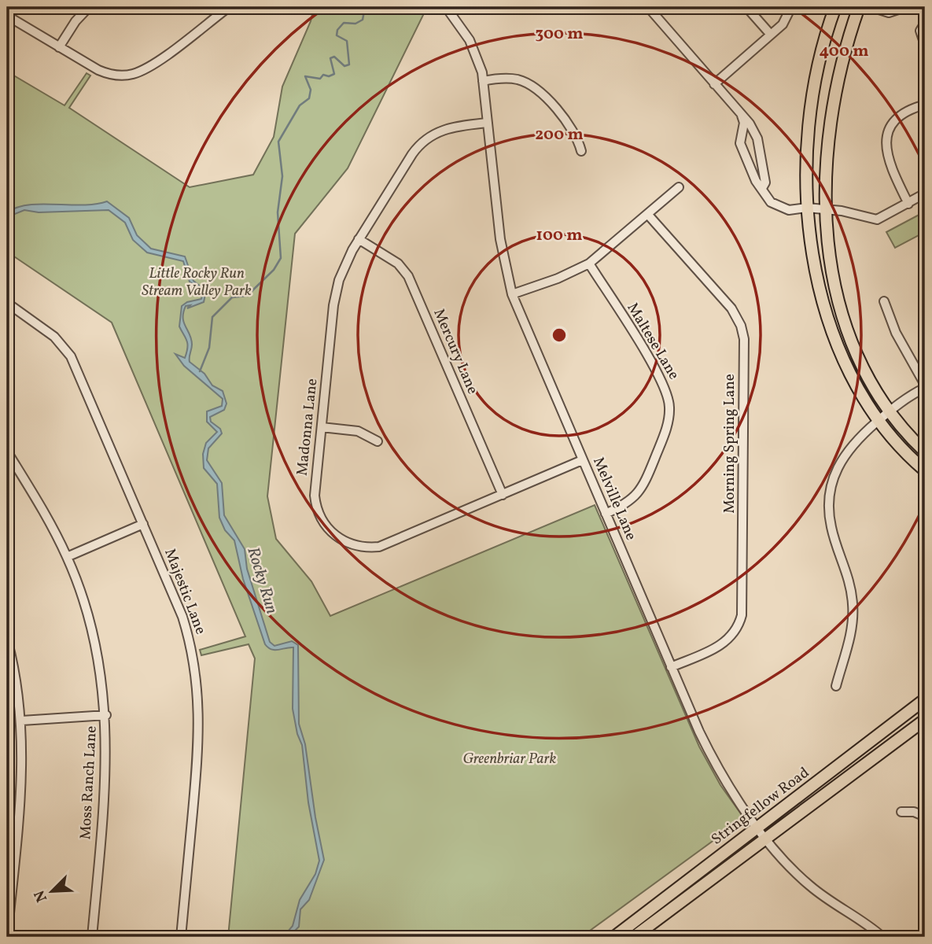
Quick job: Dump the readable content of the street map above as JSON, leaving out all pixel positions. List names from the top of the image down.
{
  "streets": {
    "main road": ["Stringfellow Road"],
    "street": [
      "Maltese Lane",
      "Mercury Lane",
      "Madonna Lane",
      "Morning Spring Lane",
      "Melville Lane",
      "Majestic Lane",
      "Moss Ranch Lane"
    ]
  },
  "crossings": [
    ["Maltese Lane", "Melville Lane"],
    ["Mercury Lane", "Madonna Lane"],
    ["Madonna Lane", "Melville Lane"],
    ["Morning Spring Lane", "Melville Lane"],
    ["Melville Lane", "Stringfellow Road"]
  ],
  "water": ["Rocky Run"],
  "parks": ["Little Rocky Run Stream Valley Park", "Greenbriar Park"],
  "north": "bottom left",
  "rings": [
    "300 m",
    "400 m",
    "200 m",
    "100 m"
  ]
}
